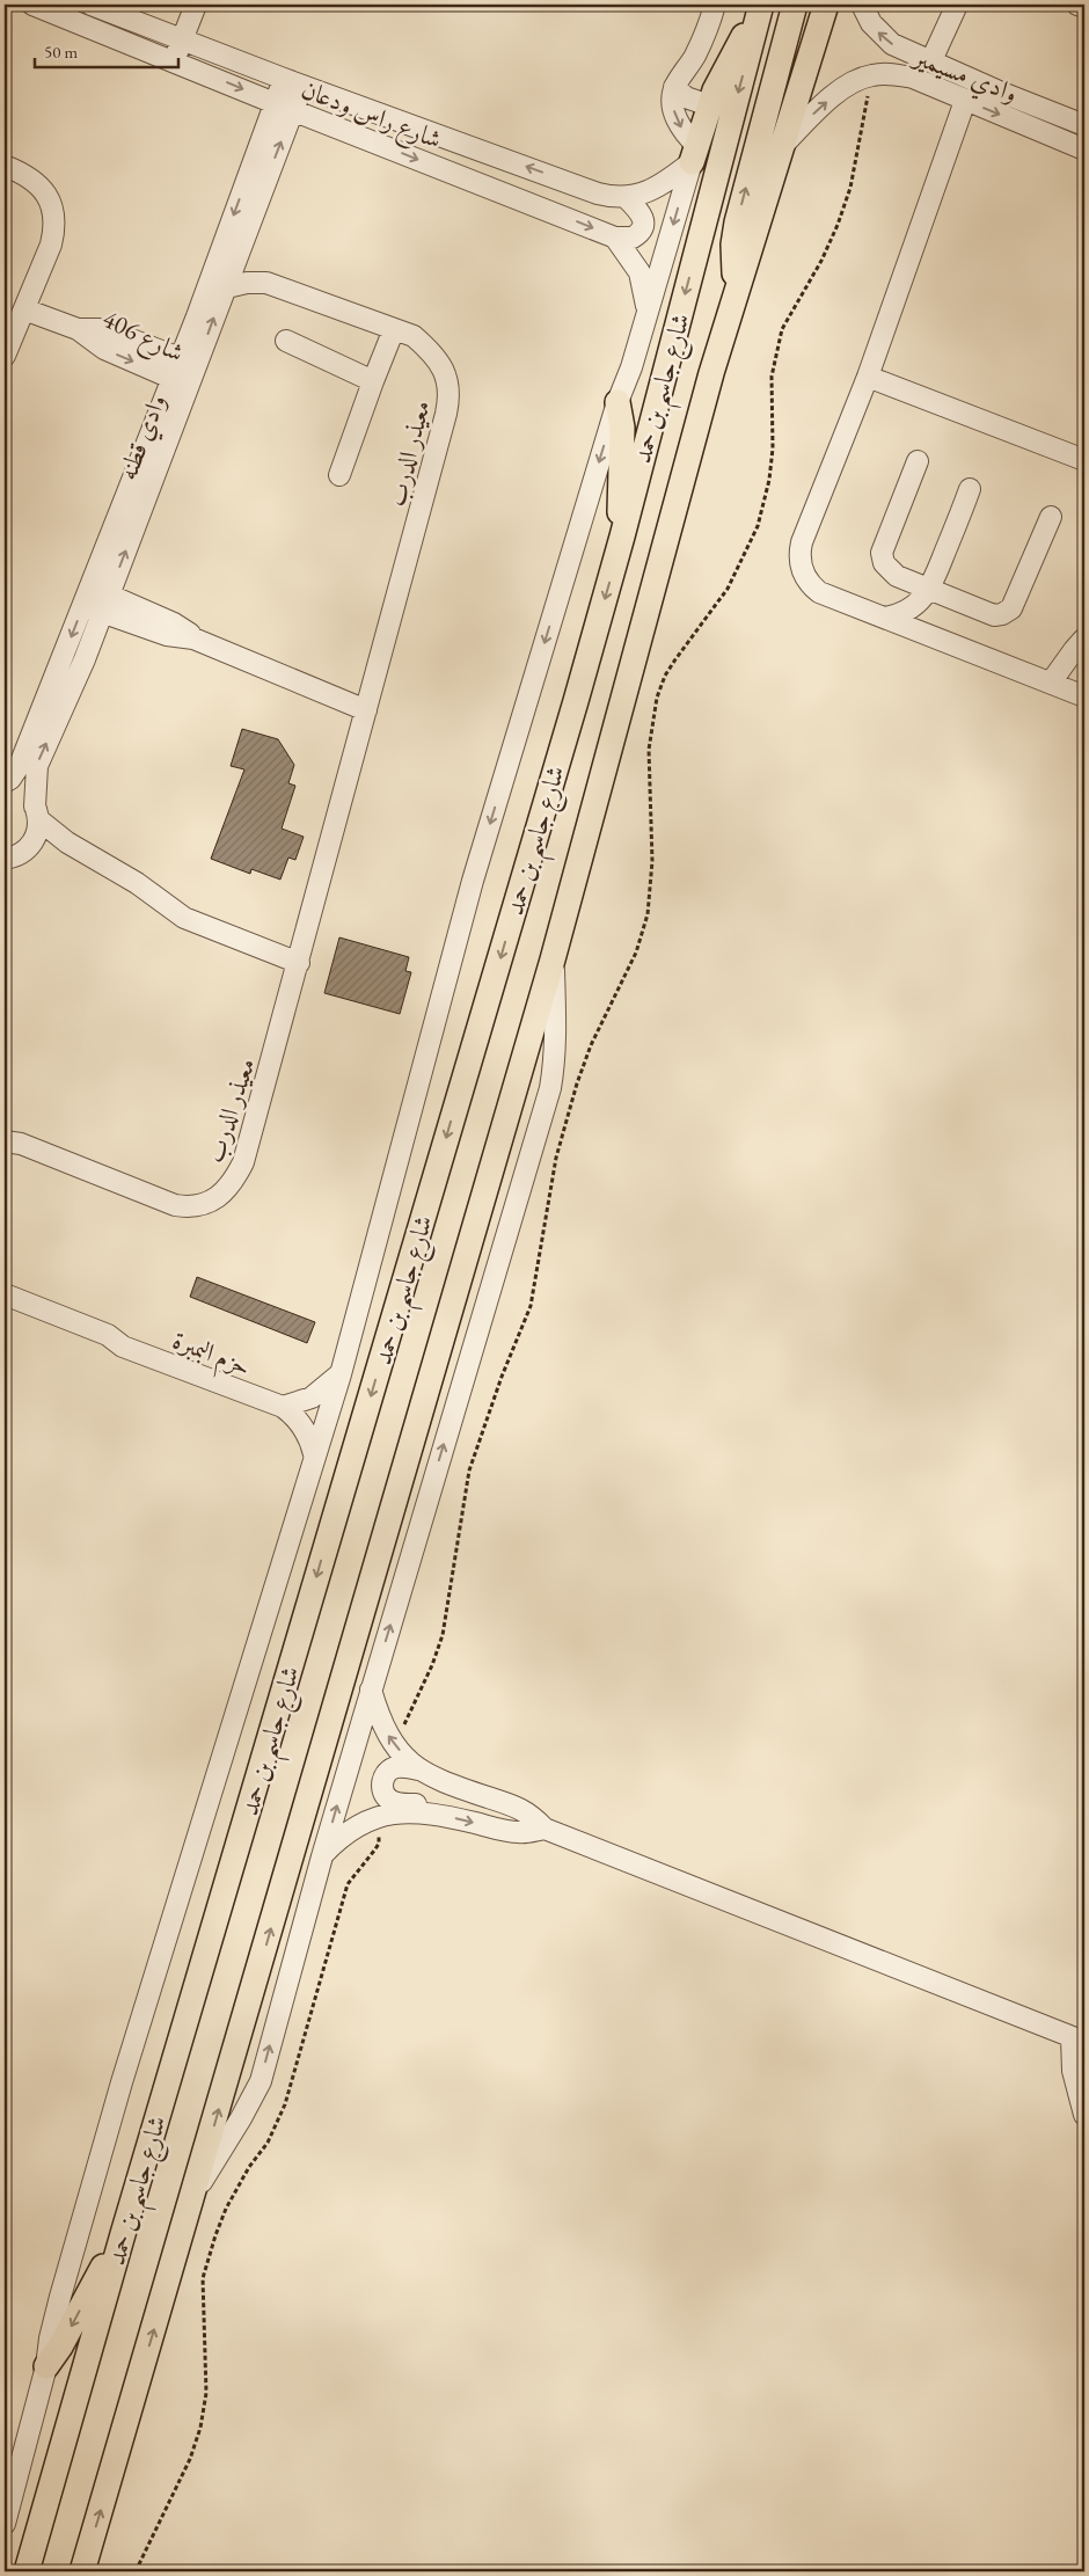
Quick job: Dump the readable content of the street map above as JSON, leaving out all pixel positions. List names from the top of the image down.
{
  "streets": {
    "main road": ["شارع جاسم بن حمد"],
    "street": [
      "وادي مسيمير",
      "شارع راس ودعان",
      "شارع 406",
      "وادي قطنه",
      "معيذر الدرب",
      "حزم البمبرة"
    ]
  },
  "crossings": [
    ["وادي مسيمير", "شارع جاسم بن حمد"],
    ["شارع راس ودعان", "شارع جاسم بن حمد"],
    ["شارع راس ودعان", "وادي قطنه"],
    ["شارع 406", "وادي قطنه"],
    ["شارع جاسم بن حمد", "حزم البمبرة"],
    ["وادي قطنه", "معيذر الدرب"]
  ],
  "scale_bar": "50 m"
}
